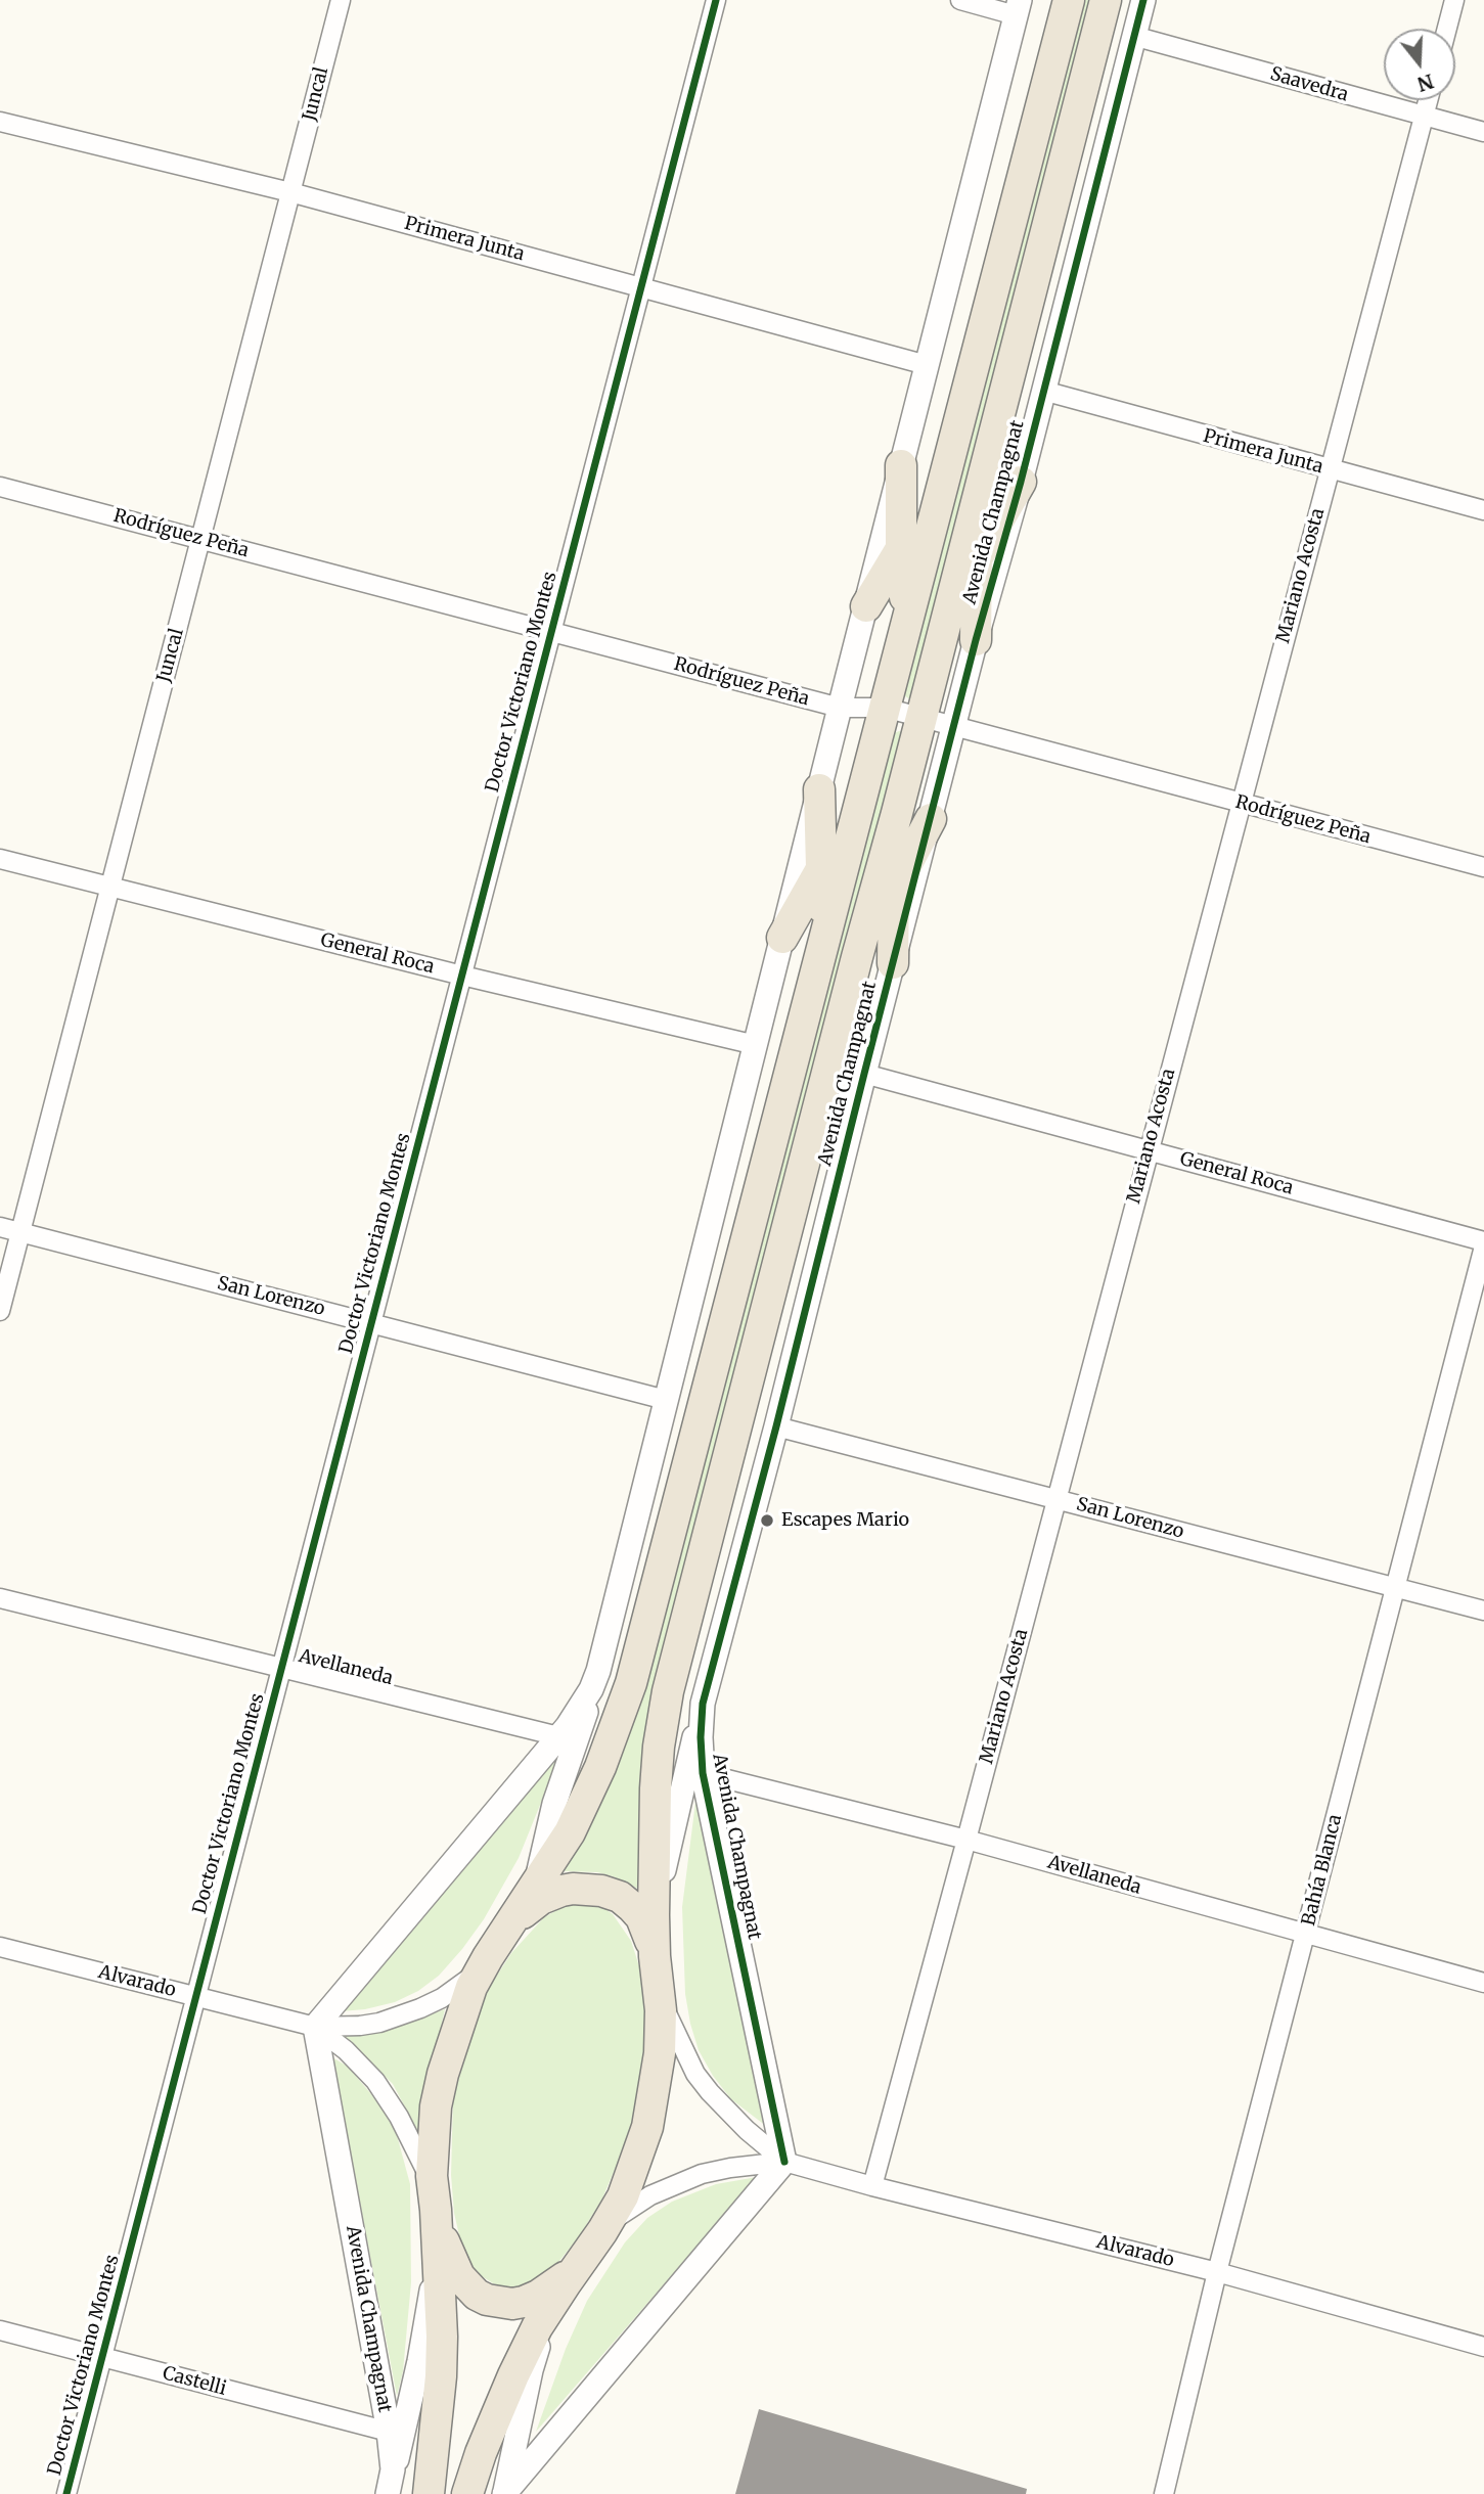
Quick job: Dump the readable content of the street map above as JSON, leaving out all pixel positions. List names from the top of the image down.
{
  "streets": {
    "highway": ["Avenida Champagnat"],
    "street": [
      "Saavedra",
      "Juncal",
      "Primera Junta",
      "Rodríguez Peña",
      "Mariano Acosta",
      "Doctor Victoriano Montes",
      "General Roca",
      "San Lorenzo",
      "Avellaneda",
      "Bahía Blanca",
      "Alvarado",
      "Castelli"
    ]
  },
  "crossings": [
    ["Saavedra", "Avenida Champagnat"],
    ["Saavedra", "Mariano Acosta"],
    ["Juncal", "Primera Junta"],
    ["Juncal", "Rodríguez Peña"],
    ["Juncal", "General Roca"],
    ["Juncal", "San Lorenzo"],
    ["Primera Junta", "Avenida Champagnat"],
    ["Primera Junta", "Mariano Acosta"],
    ["Primera Junta", "Doctor Victoriano Montes"],
    ["Avenida Champagnat", "Rodríguez Peña"],
    ["Avenida Champagnat", "General Roca"],
    ["Avenida Champagnat", "San Lorenzo"],
    ["Avenida Champagnat", "Avellaneda"],
    ["Avenida Champagnat", "Alvarado"],
    ["Avenida Champagnat", "Castelli"],
    ["Rodríguez Peña", "Mariano Acosta"],
    ["Rodríguez Peña", "Doctor Victoriano Montes"],
    ["Mariano Acosta", "General Roca"],
    ["Mariano Acosta", "San Lorenzo"],
    ["Mariano Acosta", "Avellaneda"],
    ["Mariano Acosta", "Alvarado"],
    ["Doctor Victoriano Montes", "General Roca"],
    ["Doctor Victoriano Montes", "San Lorenzo"],
    ["Doctor Victoriano Montes", "Avellaneda"],
    ["Doctor Victoriano Montes", "Alvarado"],
    ["Doctor Victoriano Montes", "Castelli"],
    ["San Lorenzo", "Bahía Blanca"],
    ["Avellaneda", "Bahía Blanca"],
    ["Bahía Blanca", "Alvarado"]
  ],
  "places": ["Escapes Mario"],
  "north": "bottom"
}
